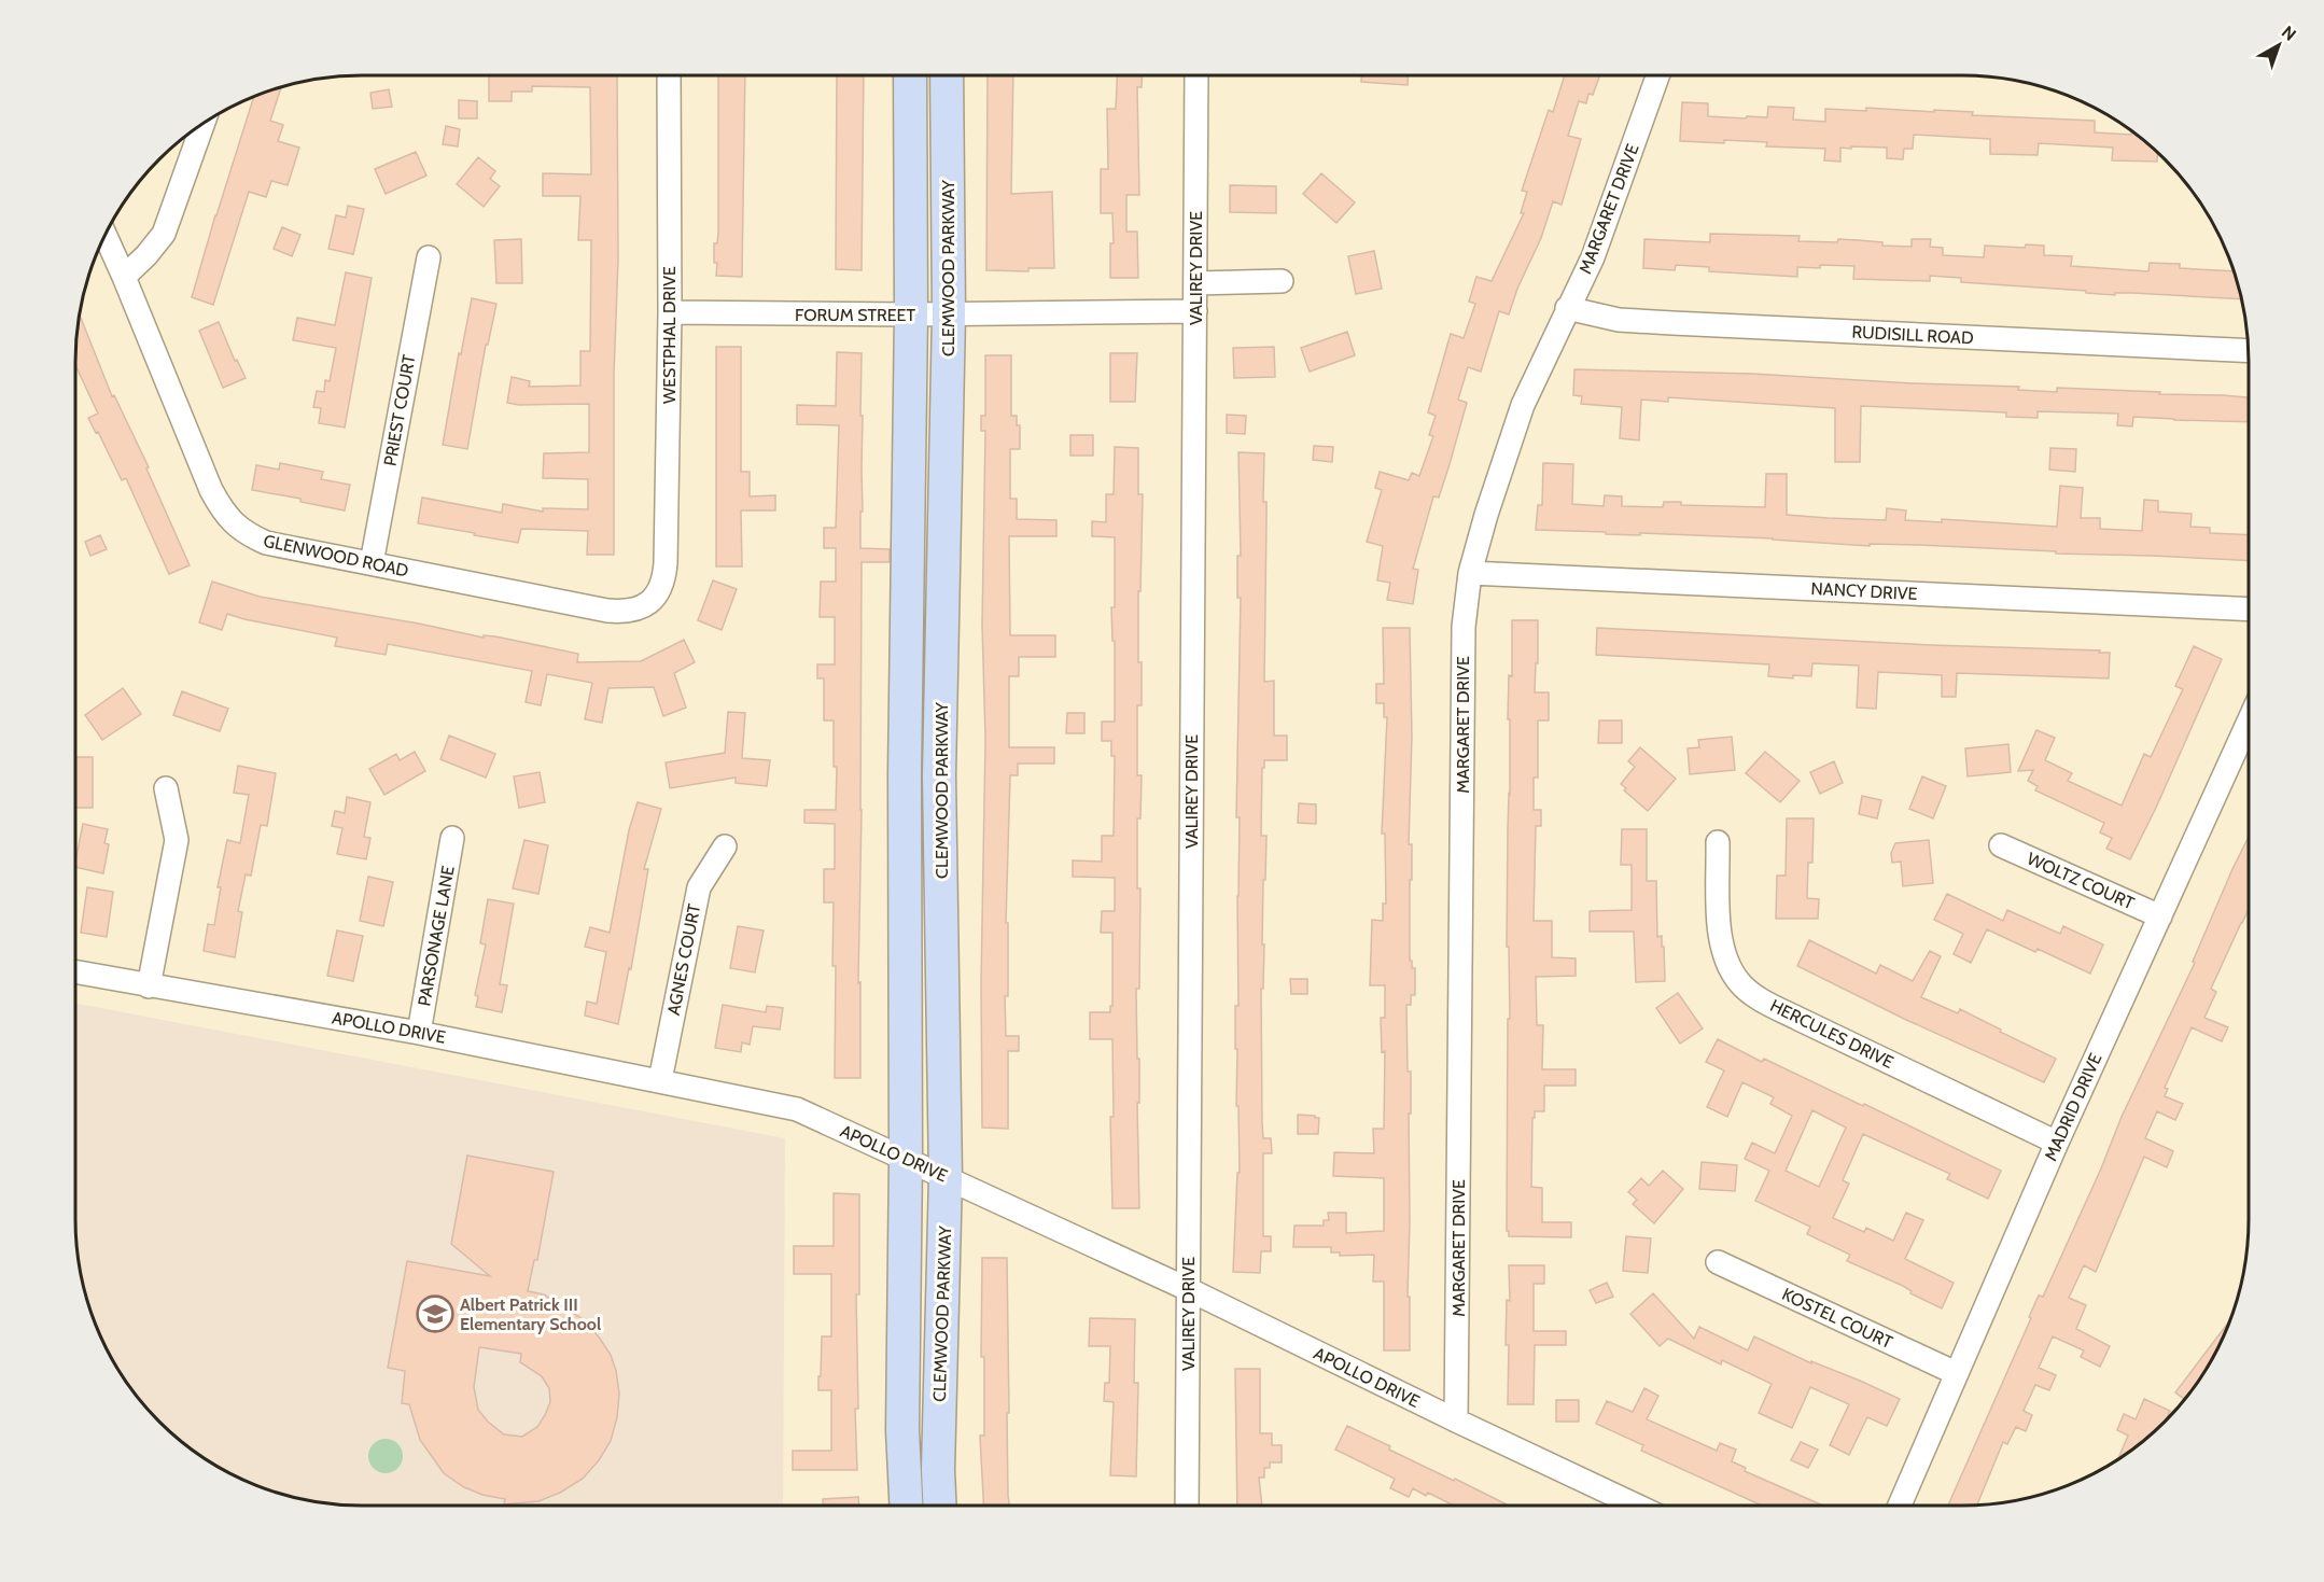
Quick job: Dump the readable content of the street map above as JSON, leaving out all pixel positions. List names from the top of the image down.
{
  "streets": {
    "street": [
      "MARGARET DRIVE",
      "CLEMWOOD PARKWAY",
      "VALIREY DRIVE",
      "FORUM STREET",
      "WESTPHAL DRIVE",
      "RUDISILL ROAD",
      "PRIEST COURT",
      "GLENWOOD ROAD",
      "NANCY DRIVE",
      "WOLTZ COURT",
      "PARSONAGE LANE",
      "AGNES COURT",
      "APOLLO DRIVE",
      "HERCULES DRIVE",
      "MADRID DRIVE",
      "KOSTEL COURT"
    ]
  },
  "crossings": [
    ["MARGARET DRIVE", "RUDISILL ROAD"],
    ["MARGARET DRIVE", "NANCY DRIVE"],
    ["MARGARET DRIVE", "APOLLO DRIVE"],
    ["CLEMWOOD PARKWAY", "FORUM STREET"],
    ["CLEMWOOD PARKWAY", "APOLLO DRIVE"],
    ["VALIREY DRIVE", "FORUM STREET"],
    ["VALIREY DRIVE", "APOLLO DRIVE"],
    ["FORUM STREET", "WESTPHAL DRIVE"],
    ["WESTPHAL DRIVE", "GLENWOOD ROAD"],
    ["PRIEST COURT", "GLENWOOD ROAD"],
    ["WOLTZ COURT", "MADRID DRIVE"],
    ["PARSONAGE LANE", "APOLLO DRIVE"],
    ["AGNES COURT", "APOLLO DRIVE"],
    ["HERCULES DRIVE", "MADRID DRIVE"],
    ["MADRID DRIVE", "KOSTEL COURT"]
  ],
  "places": {
    "school or university": ["Albert Patrick III Elementary School"]
  },
  "north": "top right"
}
